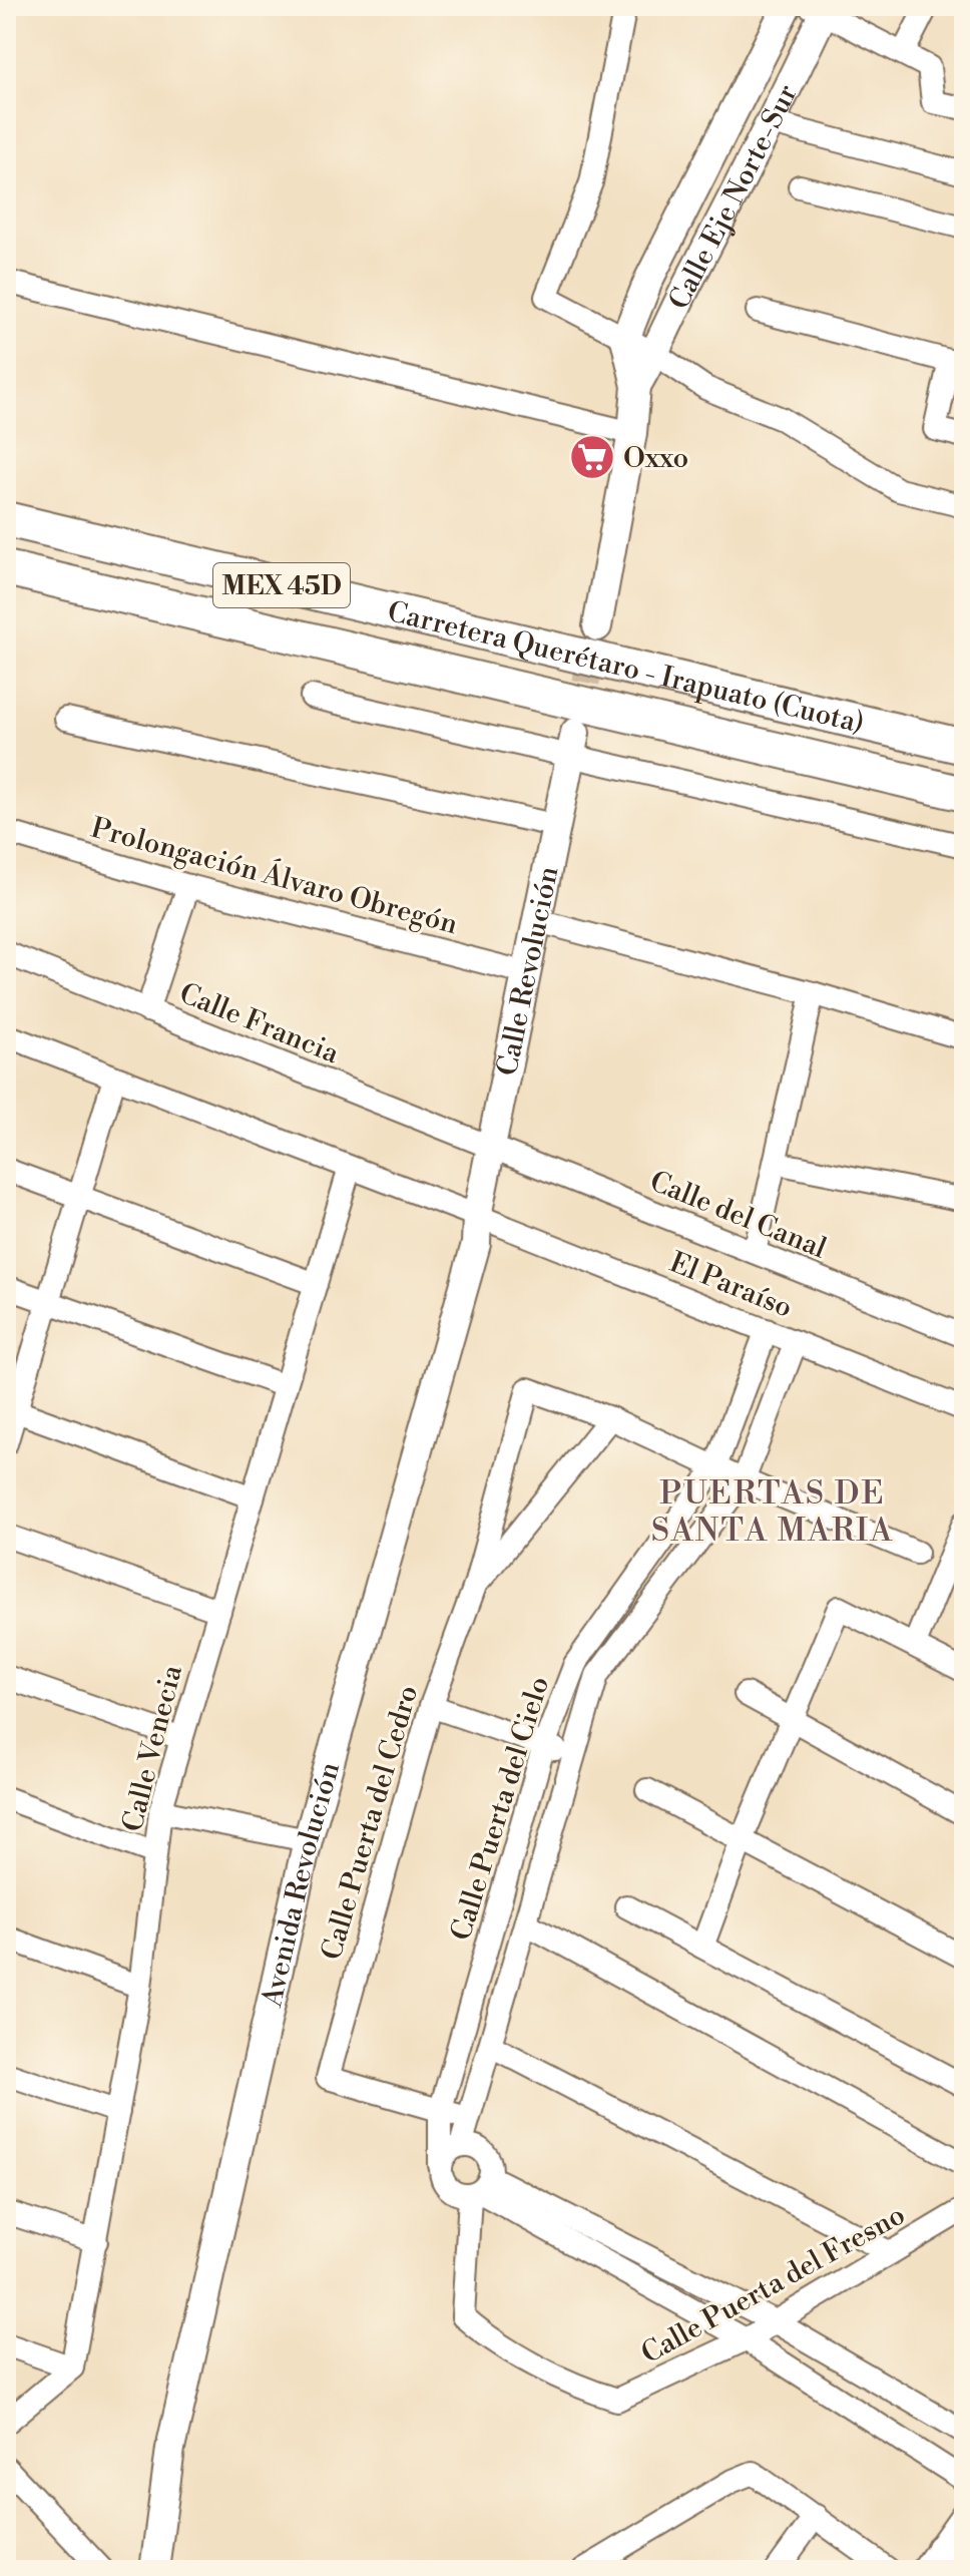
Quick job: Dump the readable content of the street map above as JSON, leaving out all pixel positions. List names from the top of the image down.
{
  "streets": {
    "highway": ["MEX 45D", "Carretera Querétaro - Irapuato (Cuota)"],
    "main road": ["Calle Eje Norte-Sur", "Calle Revolución", "Avenida Revolución"],
    "street": [
      "Prolongación Álvaro Obregón",
      "Calle Francia",
      "Calle del Canal",
      "El Paraíso",
      "Calle Venecia",
      "Calle Puerta del Cielo",
      "Calle Puerta del Cedro",
      "Calle Puerta del Fresno"
    ]
  },
  "crossings": [
    ["Prolongación Álvaro Obregón", "Calle Revolución"],
    ["Calle Revolución", "Calle Francia"],
    ["Calle Revolución", "Calle del Canal"],
    ["Calle Revolución", "El Paraíso"],
    ["Calle Revolución", "Avenida Revolución"],
    ["Calle Francia", "Calle del Canal"],
    ["El Paraíso", "Calle Puerta del Cielo"],
    ["El Paraíso", "Avenida Revolución"],
    ["Calle Puerta del Cielo", "Calle Puerta del Cedro"],
    ["Calle Puerta del Cielo", "Calle Puerta del Fresno"]
  ],
  "districts": ["PUERTAS DE SANTA MARIA"],
  "places": {
    "supermarket": ["Oxxo"]
  }
}
